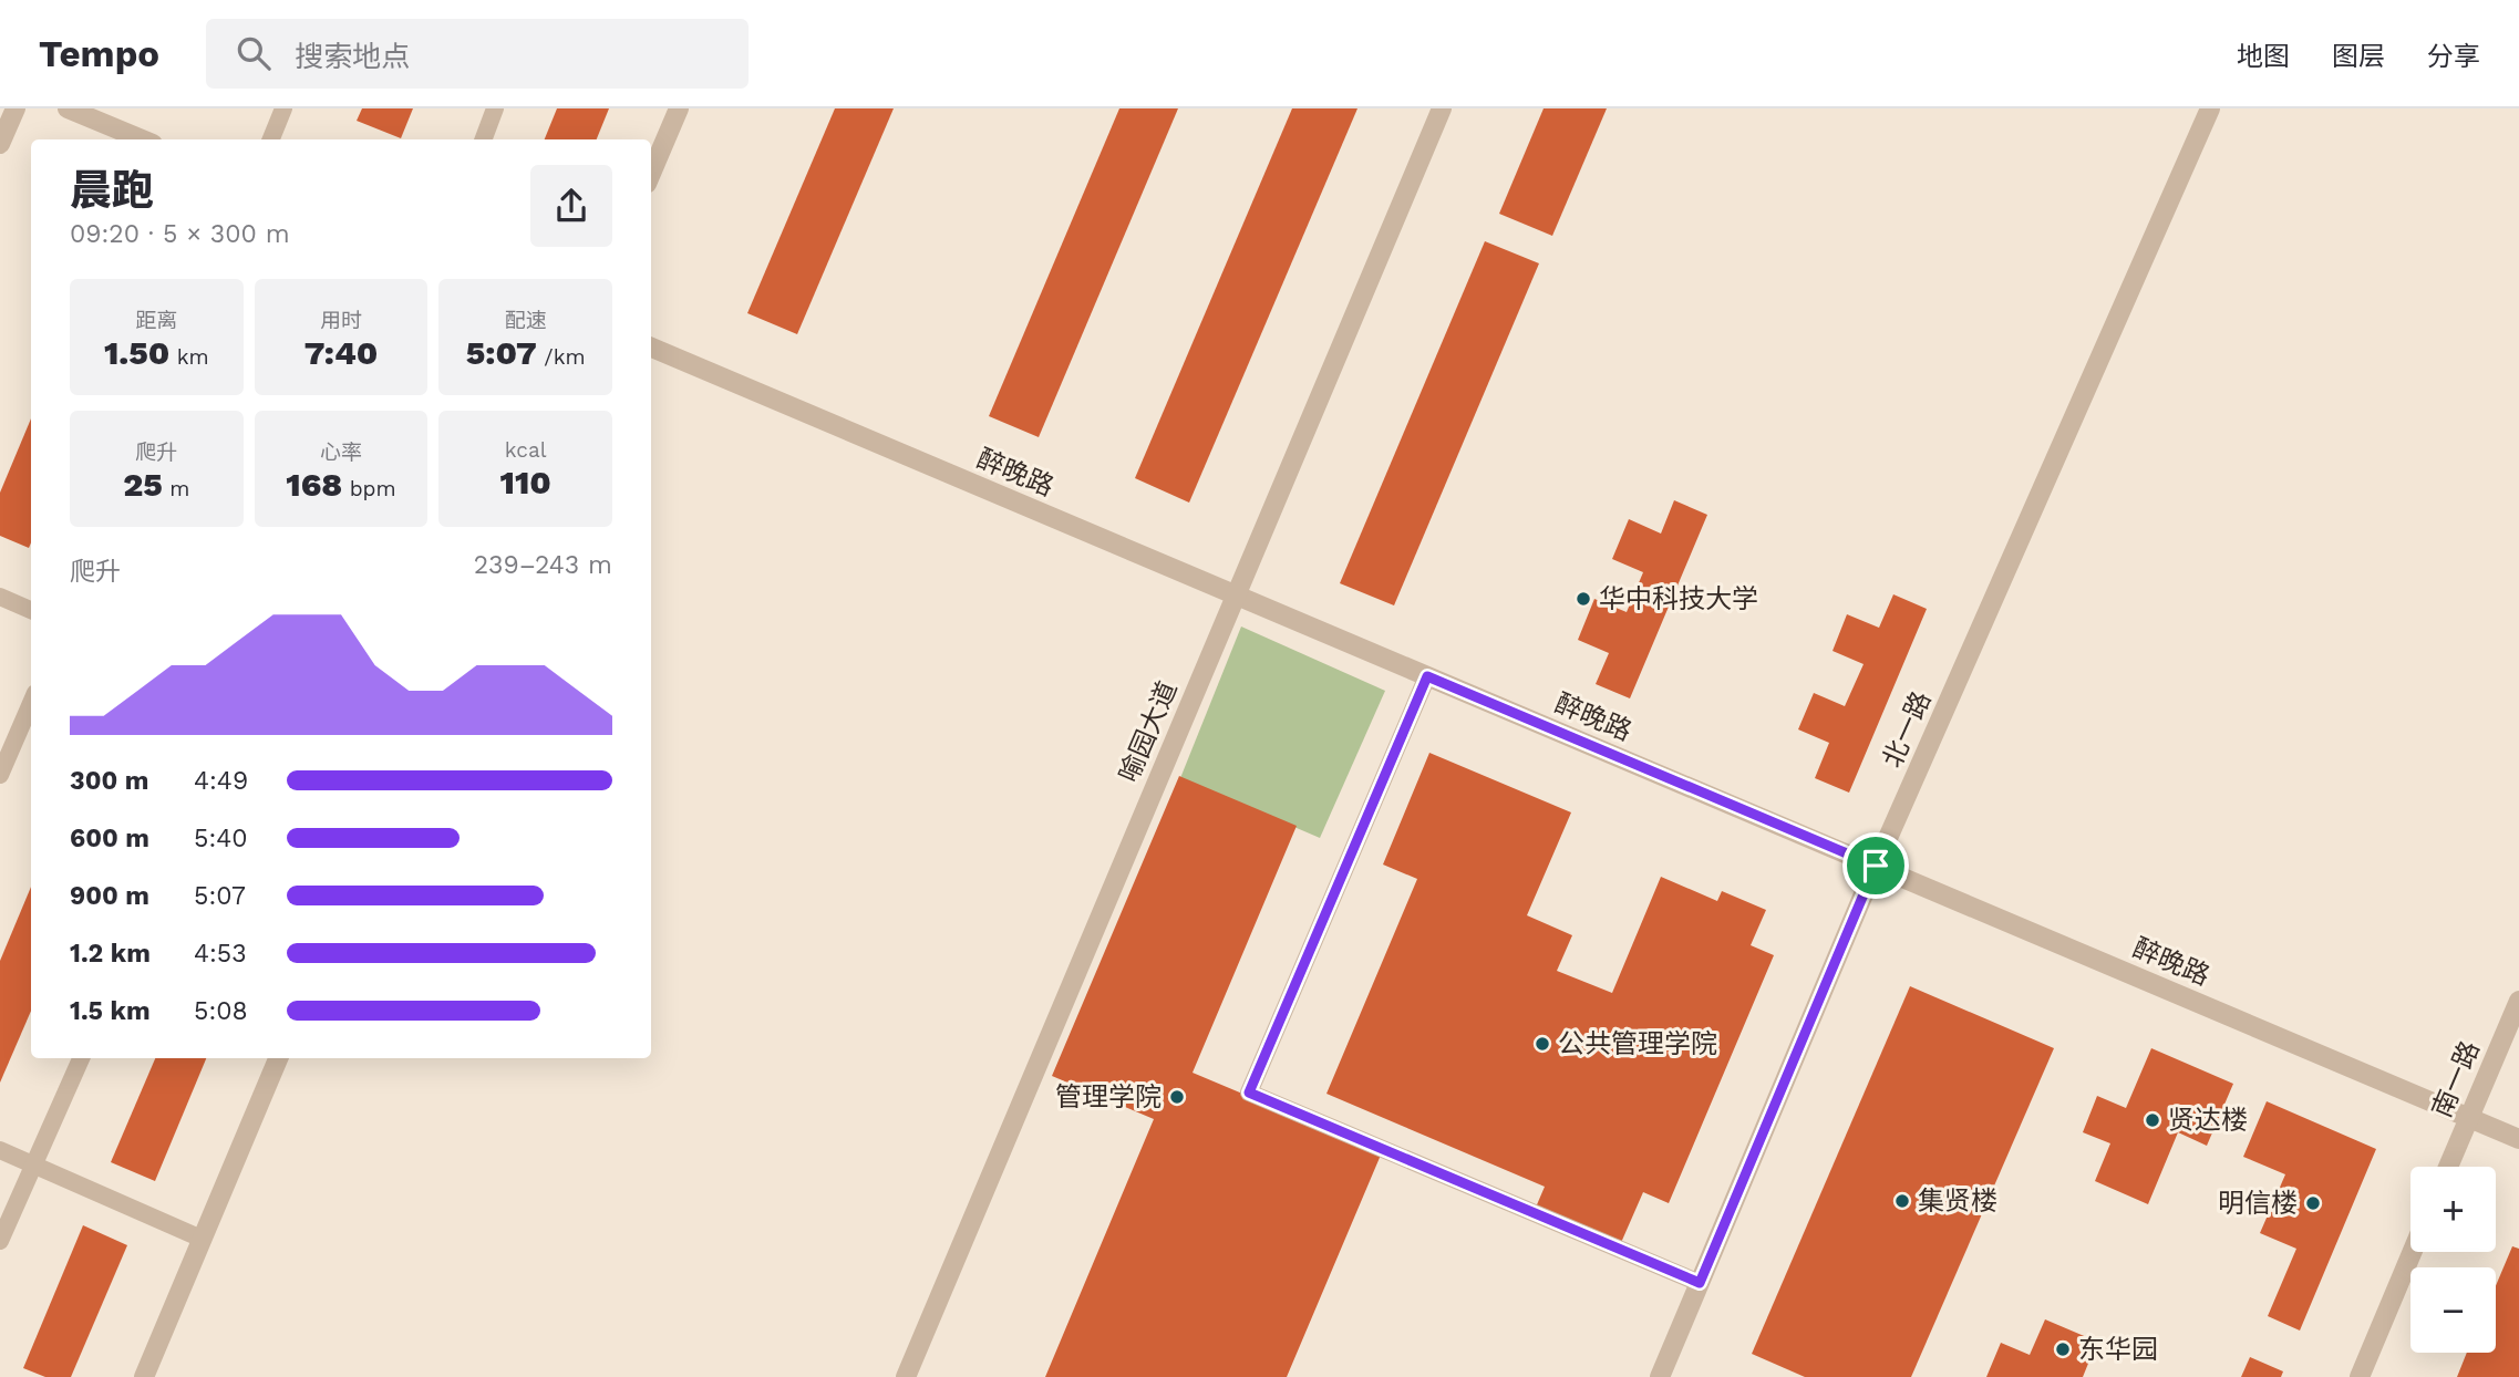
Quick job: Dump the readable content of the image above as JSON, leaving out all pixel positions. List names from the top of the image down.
{
  "streets": {
    "street": [
      "醉晚路",
      "北一路",
      "喻园大道",
      "南一路"
    ]
  },
  "crossings": [
    ["醉晚路", "北一路"],
    ["醉晚路", "喻园大道"],
    ["醉晚路", "南一路"]
  ],
  "places": [
    "华中科技大学",
    "公共管理学院",
    "管理学院",
    "贤达楼",
    "集贤楼",
    "明信楼",
    "东华园"
  ],
  "page": {
    "header": "Tempo",
    "search": "搜索地点",
    "nav": ["地图", "图层", "分享"],
    "heading": ["晨跑", "09:20 · 5 × 300 m"],
    "stats": [
      ["距离", "1.50 km"],
      ["用时", "7:40"],
      ["配速", "5:07 /km"],
      ["爬升", "25 m"],
      ["心率", "168 bpm"],
      ["kcal", "110"]
    ],
    "chart": ["爬升", "239–243 m"],
    "list": [
      {
        "name": "300 m",
        "note": "4:49"
      },
      {
        "name": "600 m",
        "note": "5:40"
      },
      {
        "name": "900 m",
        "note": "5:07"
      },
      {
        "name": "1.2 km",
        "note": "4:53"
      },
      {
        "name": "1.5 km",
        "note": "5:08"
      }
    ],
    "map_buttons": ["+", "−"]
  }
}
